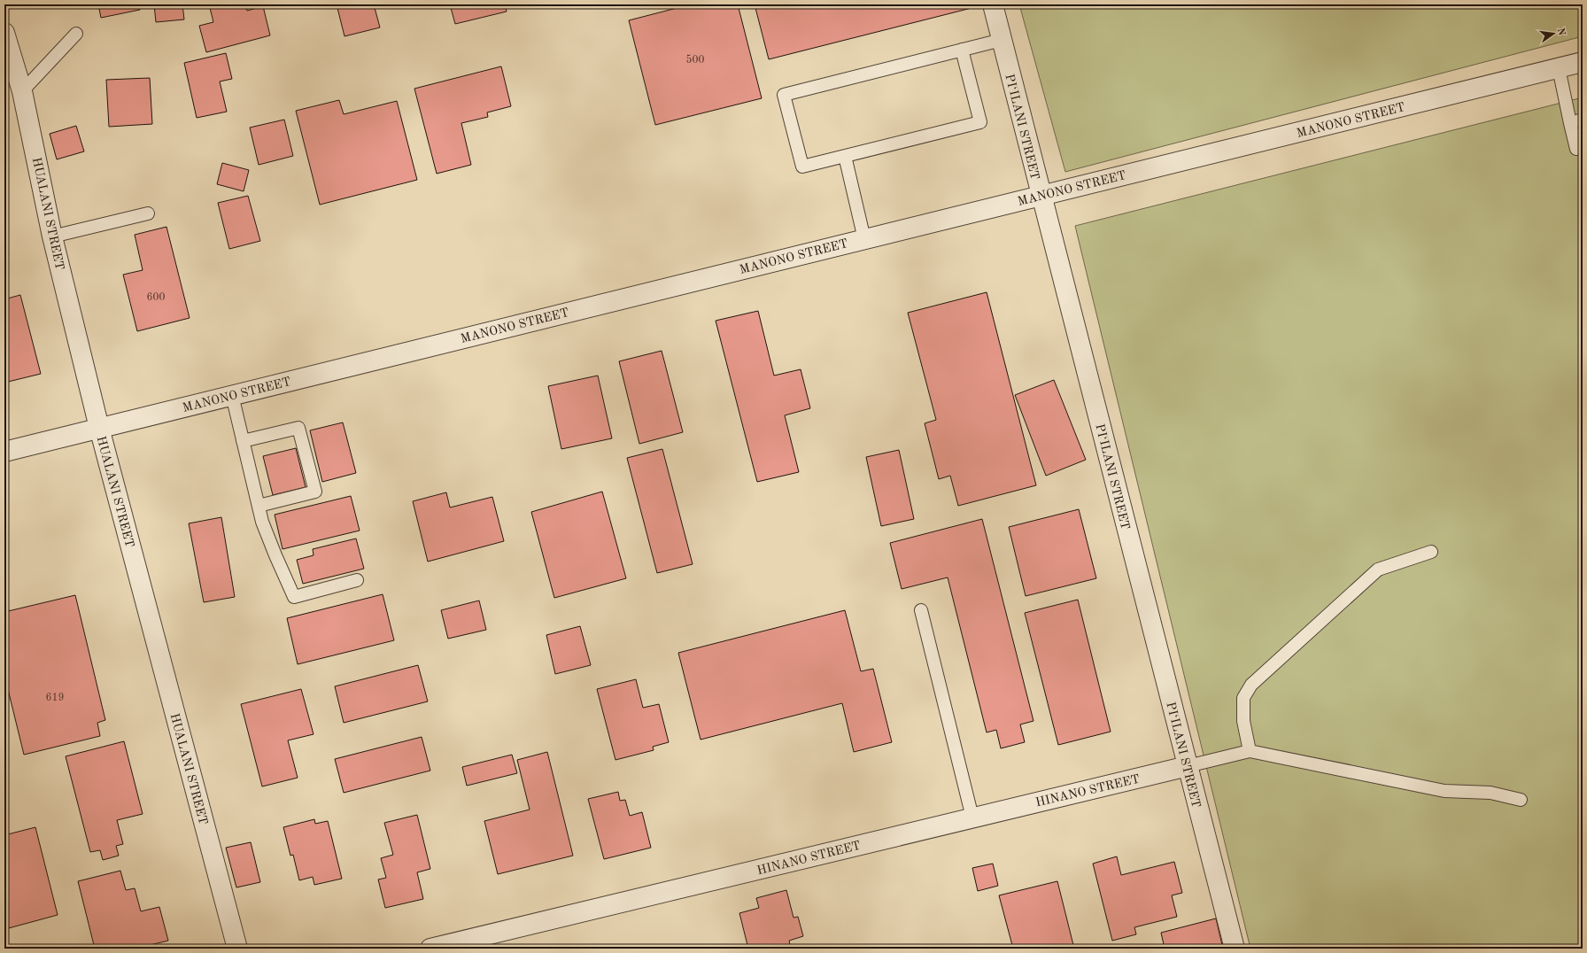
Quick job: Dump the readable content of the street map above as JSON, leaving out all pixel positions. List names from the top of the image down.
{
  "streets": {
    "street": [
      "MANONO STREET",
      "PI‘ILANI STREET",
      "HUALANI STREET",
      "HINANO STREET"
    ]
  },
  "crossings": [
    ["MANONO STREET", "PI‘ILANI STREET"],
    ["MANONO STREET", "HUALANI STREET"],
    ["PI‘ILANI STREET", "HINANO STREET"]
  ],
  "house_numbers": ["500", "600", "619"],
  "north": "right"
}
